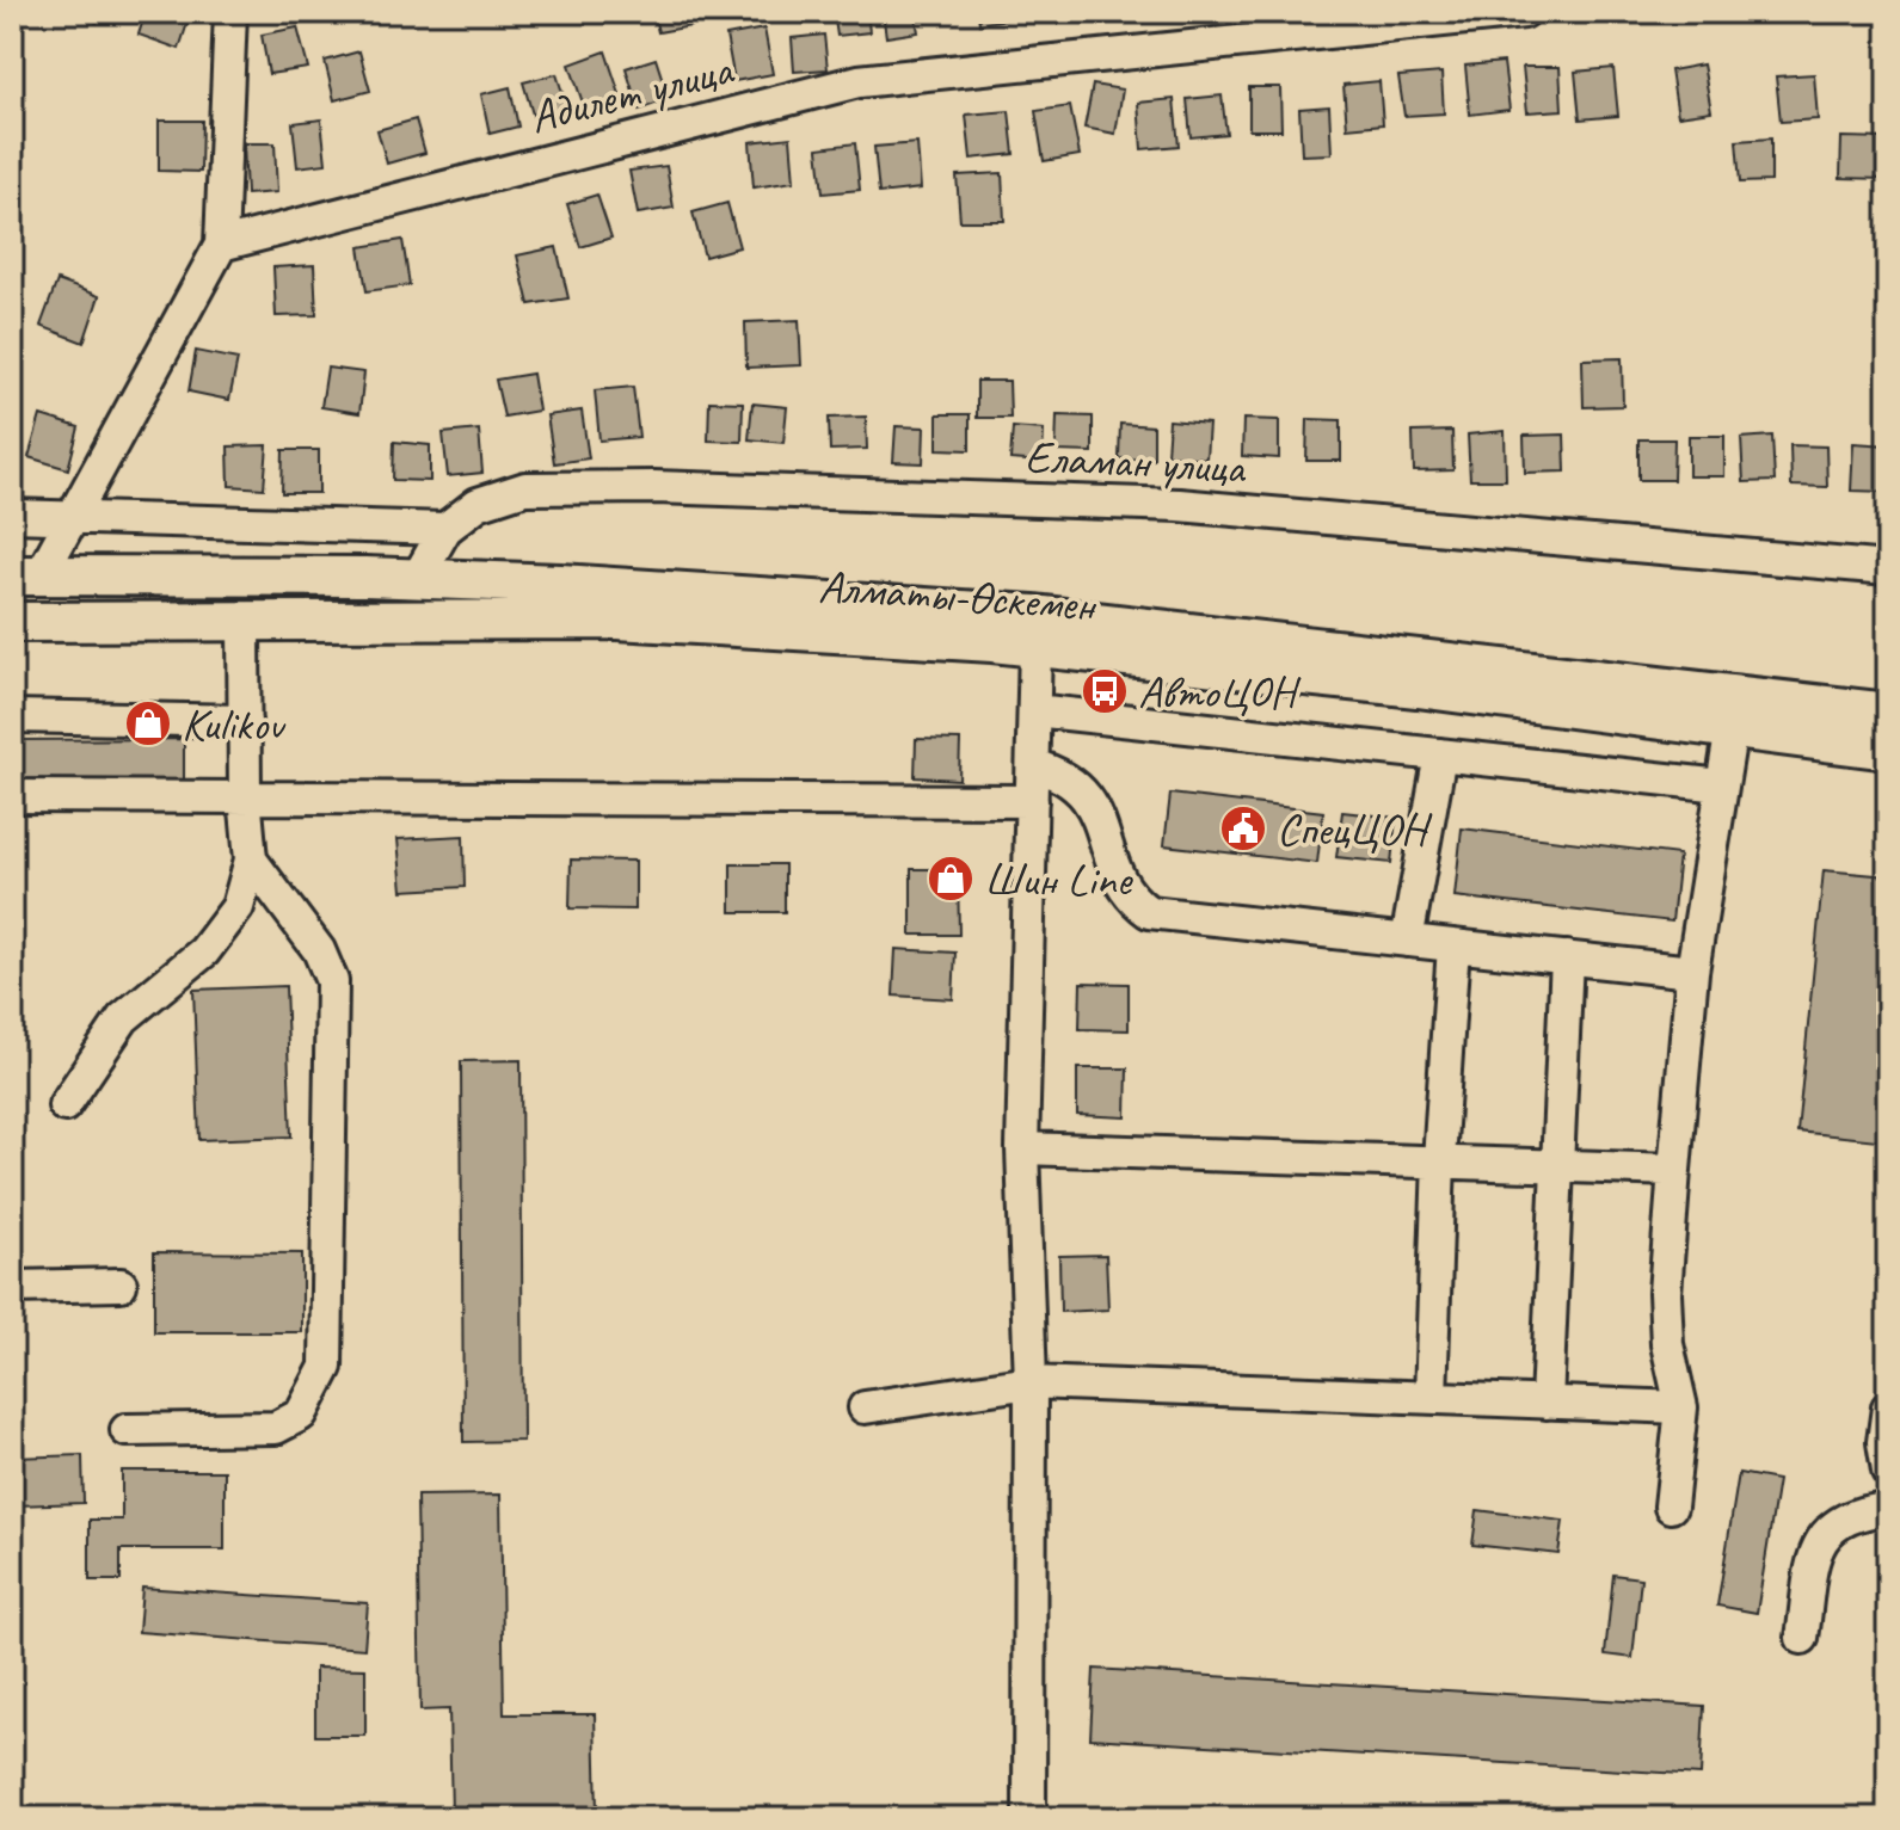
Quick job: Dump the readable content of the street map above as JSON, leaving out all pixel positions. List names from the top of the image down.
{
  "streets": {
    "main road": ["Алматы-Өскемен"],
    "street": ["Адилет улица", "Еламан улица"]
  },
  "crossings": [
    ["Еламан улица", "Алматы-Өскемен"]
  ],
  "places": {
    "bus stop": ["АвтоЦОН"],
    "shop": ["Kulikov", "Шин Line"],
    "public building": ["СпецЦОН"]
  }
}
